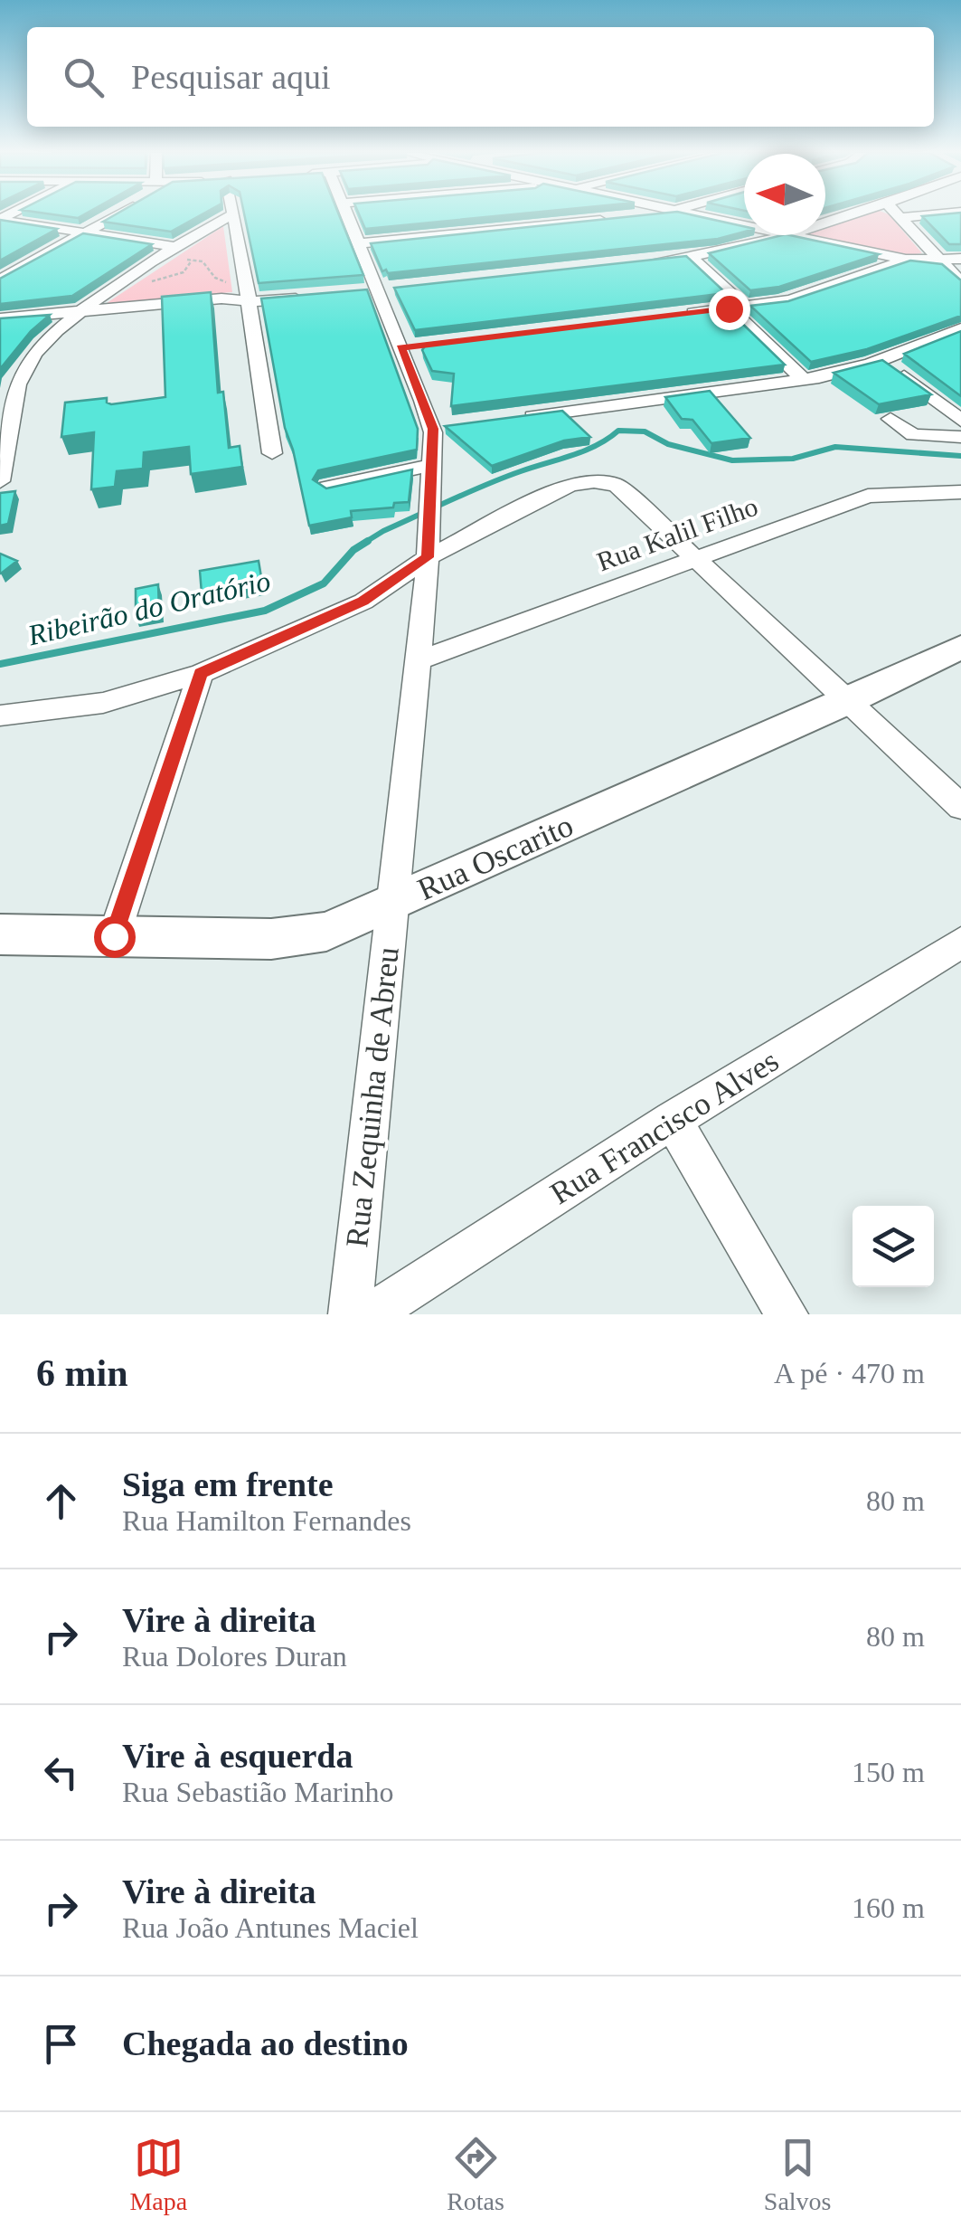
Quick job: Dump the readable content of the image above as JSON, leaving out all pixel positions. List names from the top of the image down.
{
  "streets": {
    "main road": ["Rua Oscarito"],
    "street": ["Rua Kalil Filho", "Rua Zequinha de Abreu", "Rua Francisco Alves"]
  },
  "crossings": [
    ["Rua Kalil Filho", "Rua Zequinha de Abreu"],
    ["Rua Oscarito", "Rua Zequinha de Abreu"]
  ],
  "water": ["Ribeirão do Oratório"],
  "north": "left",
  "page": {
    "search": "Pesquisar aqui",
    "heading": ["6 min", "A pé · 470 m"],
    "list": [
      ["Siga em frente", "Rua Hamilton Fernandes", "80 m"],
      ["Vire à direita", "Rua Dolores Duran", "80 m"],
      ["Vire à esquerda", "Rua Sebastião Marinho", "150 m"],
      ["Vire à direita", "Rua João Antunes Maciel", "160 m"],
      "Chegada ao destino"
    ],
    "nav": ["Mapa", "Rotas", "Salvos"]
  }
}
